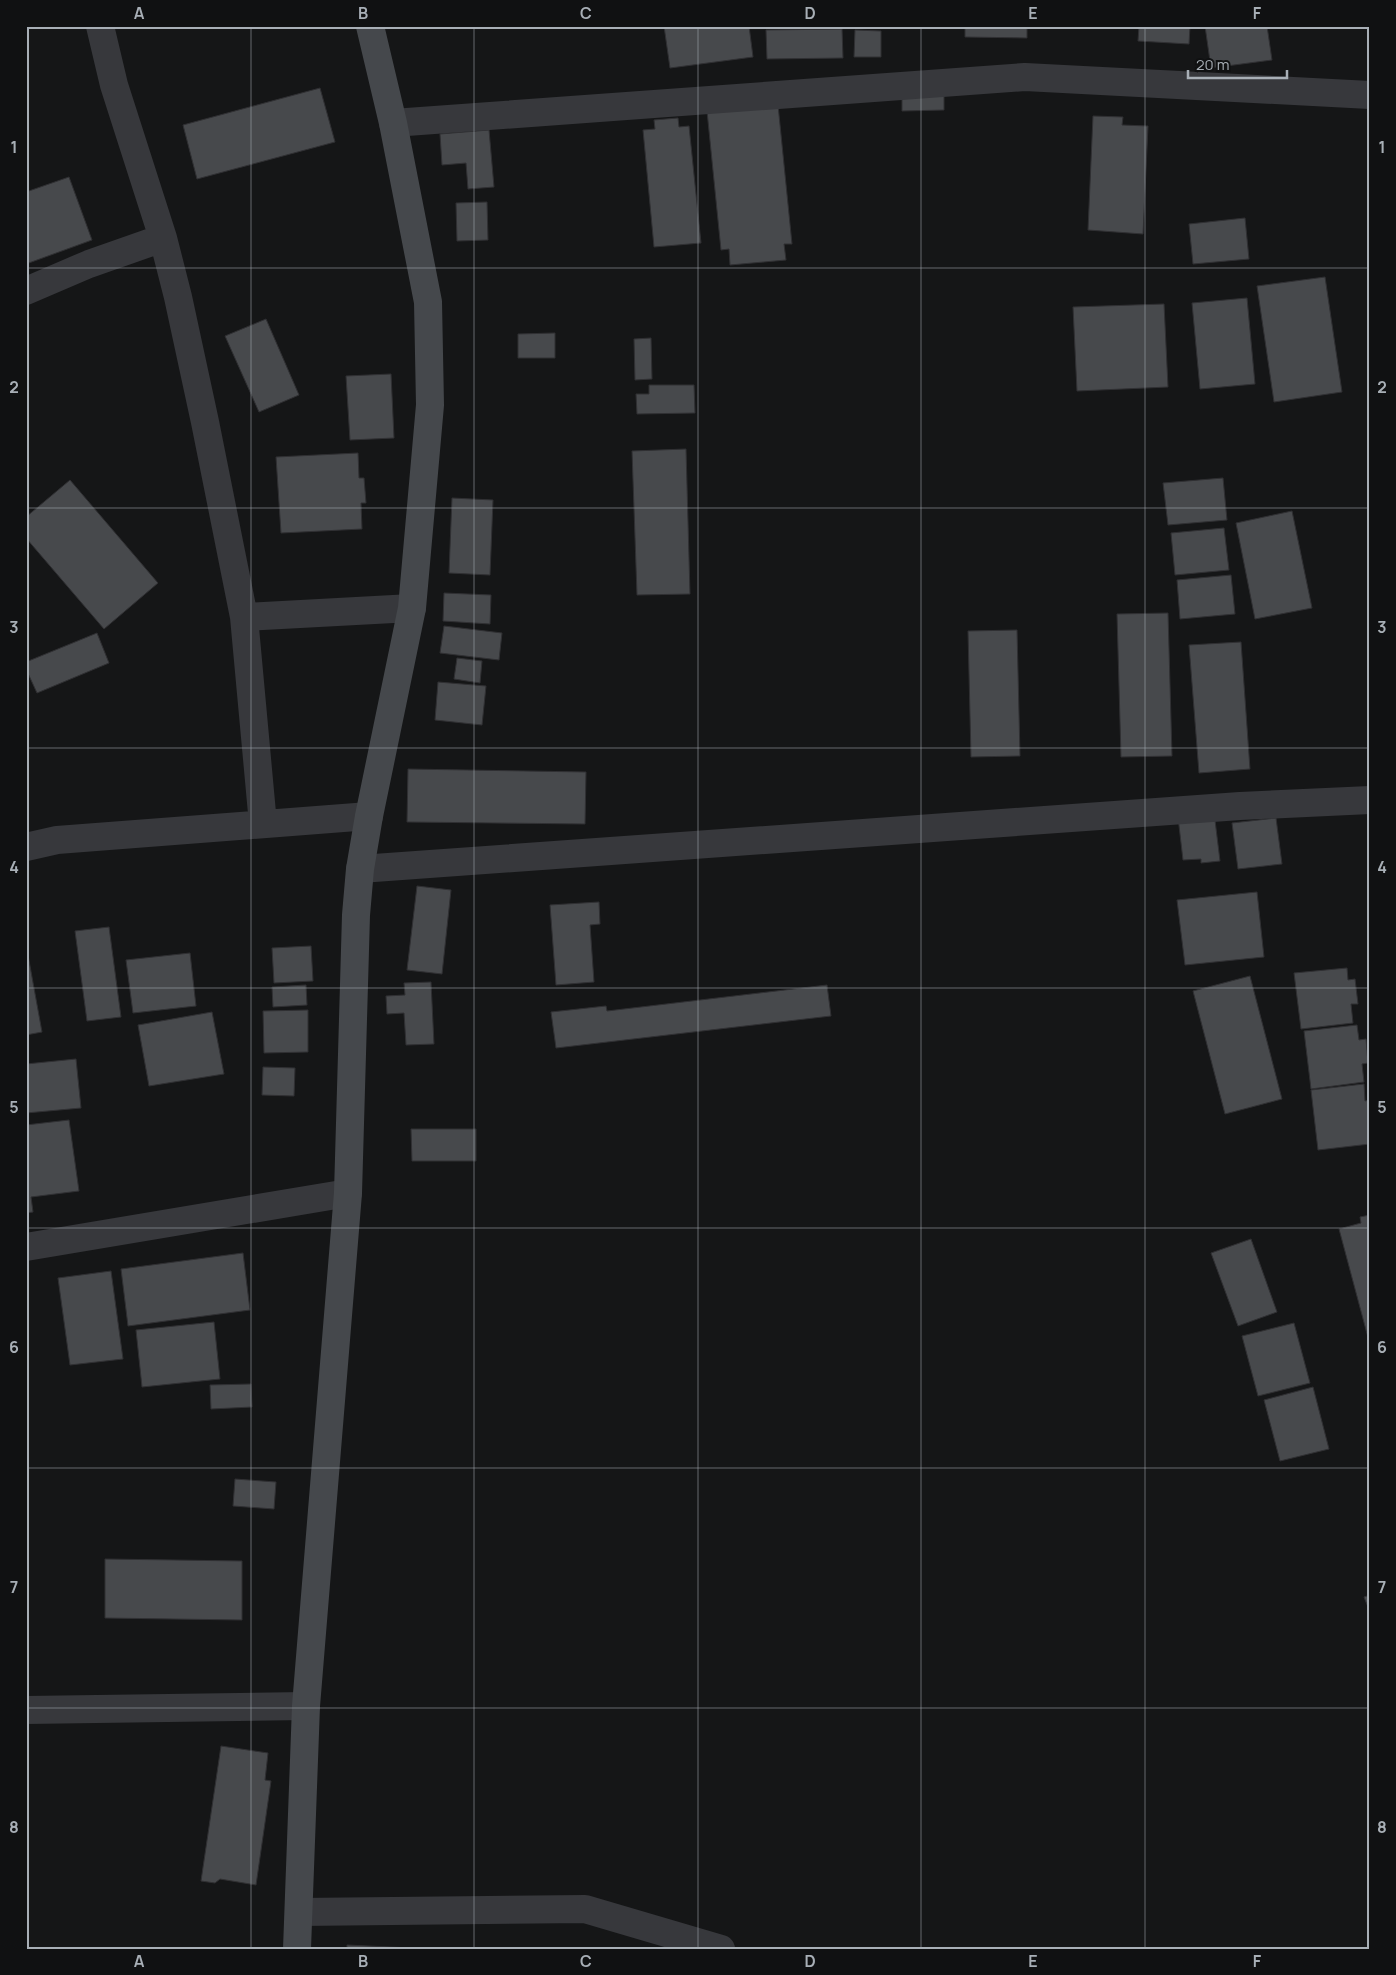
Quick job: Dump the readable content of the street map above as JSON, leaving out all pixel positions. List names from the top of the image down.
{
  "scale_bar": "20 m",
  "grid": {
    "columns": [
      "A",
      "B",
      "C",
      "D",
      "E",
      "F"
    ],
    "rows": [
      "1",
      "2",
      "3",
      "4",
      "5",
      "6",
      "7",
      "8"
    ]
  }
}
